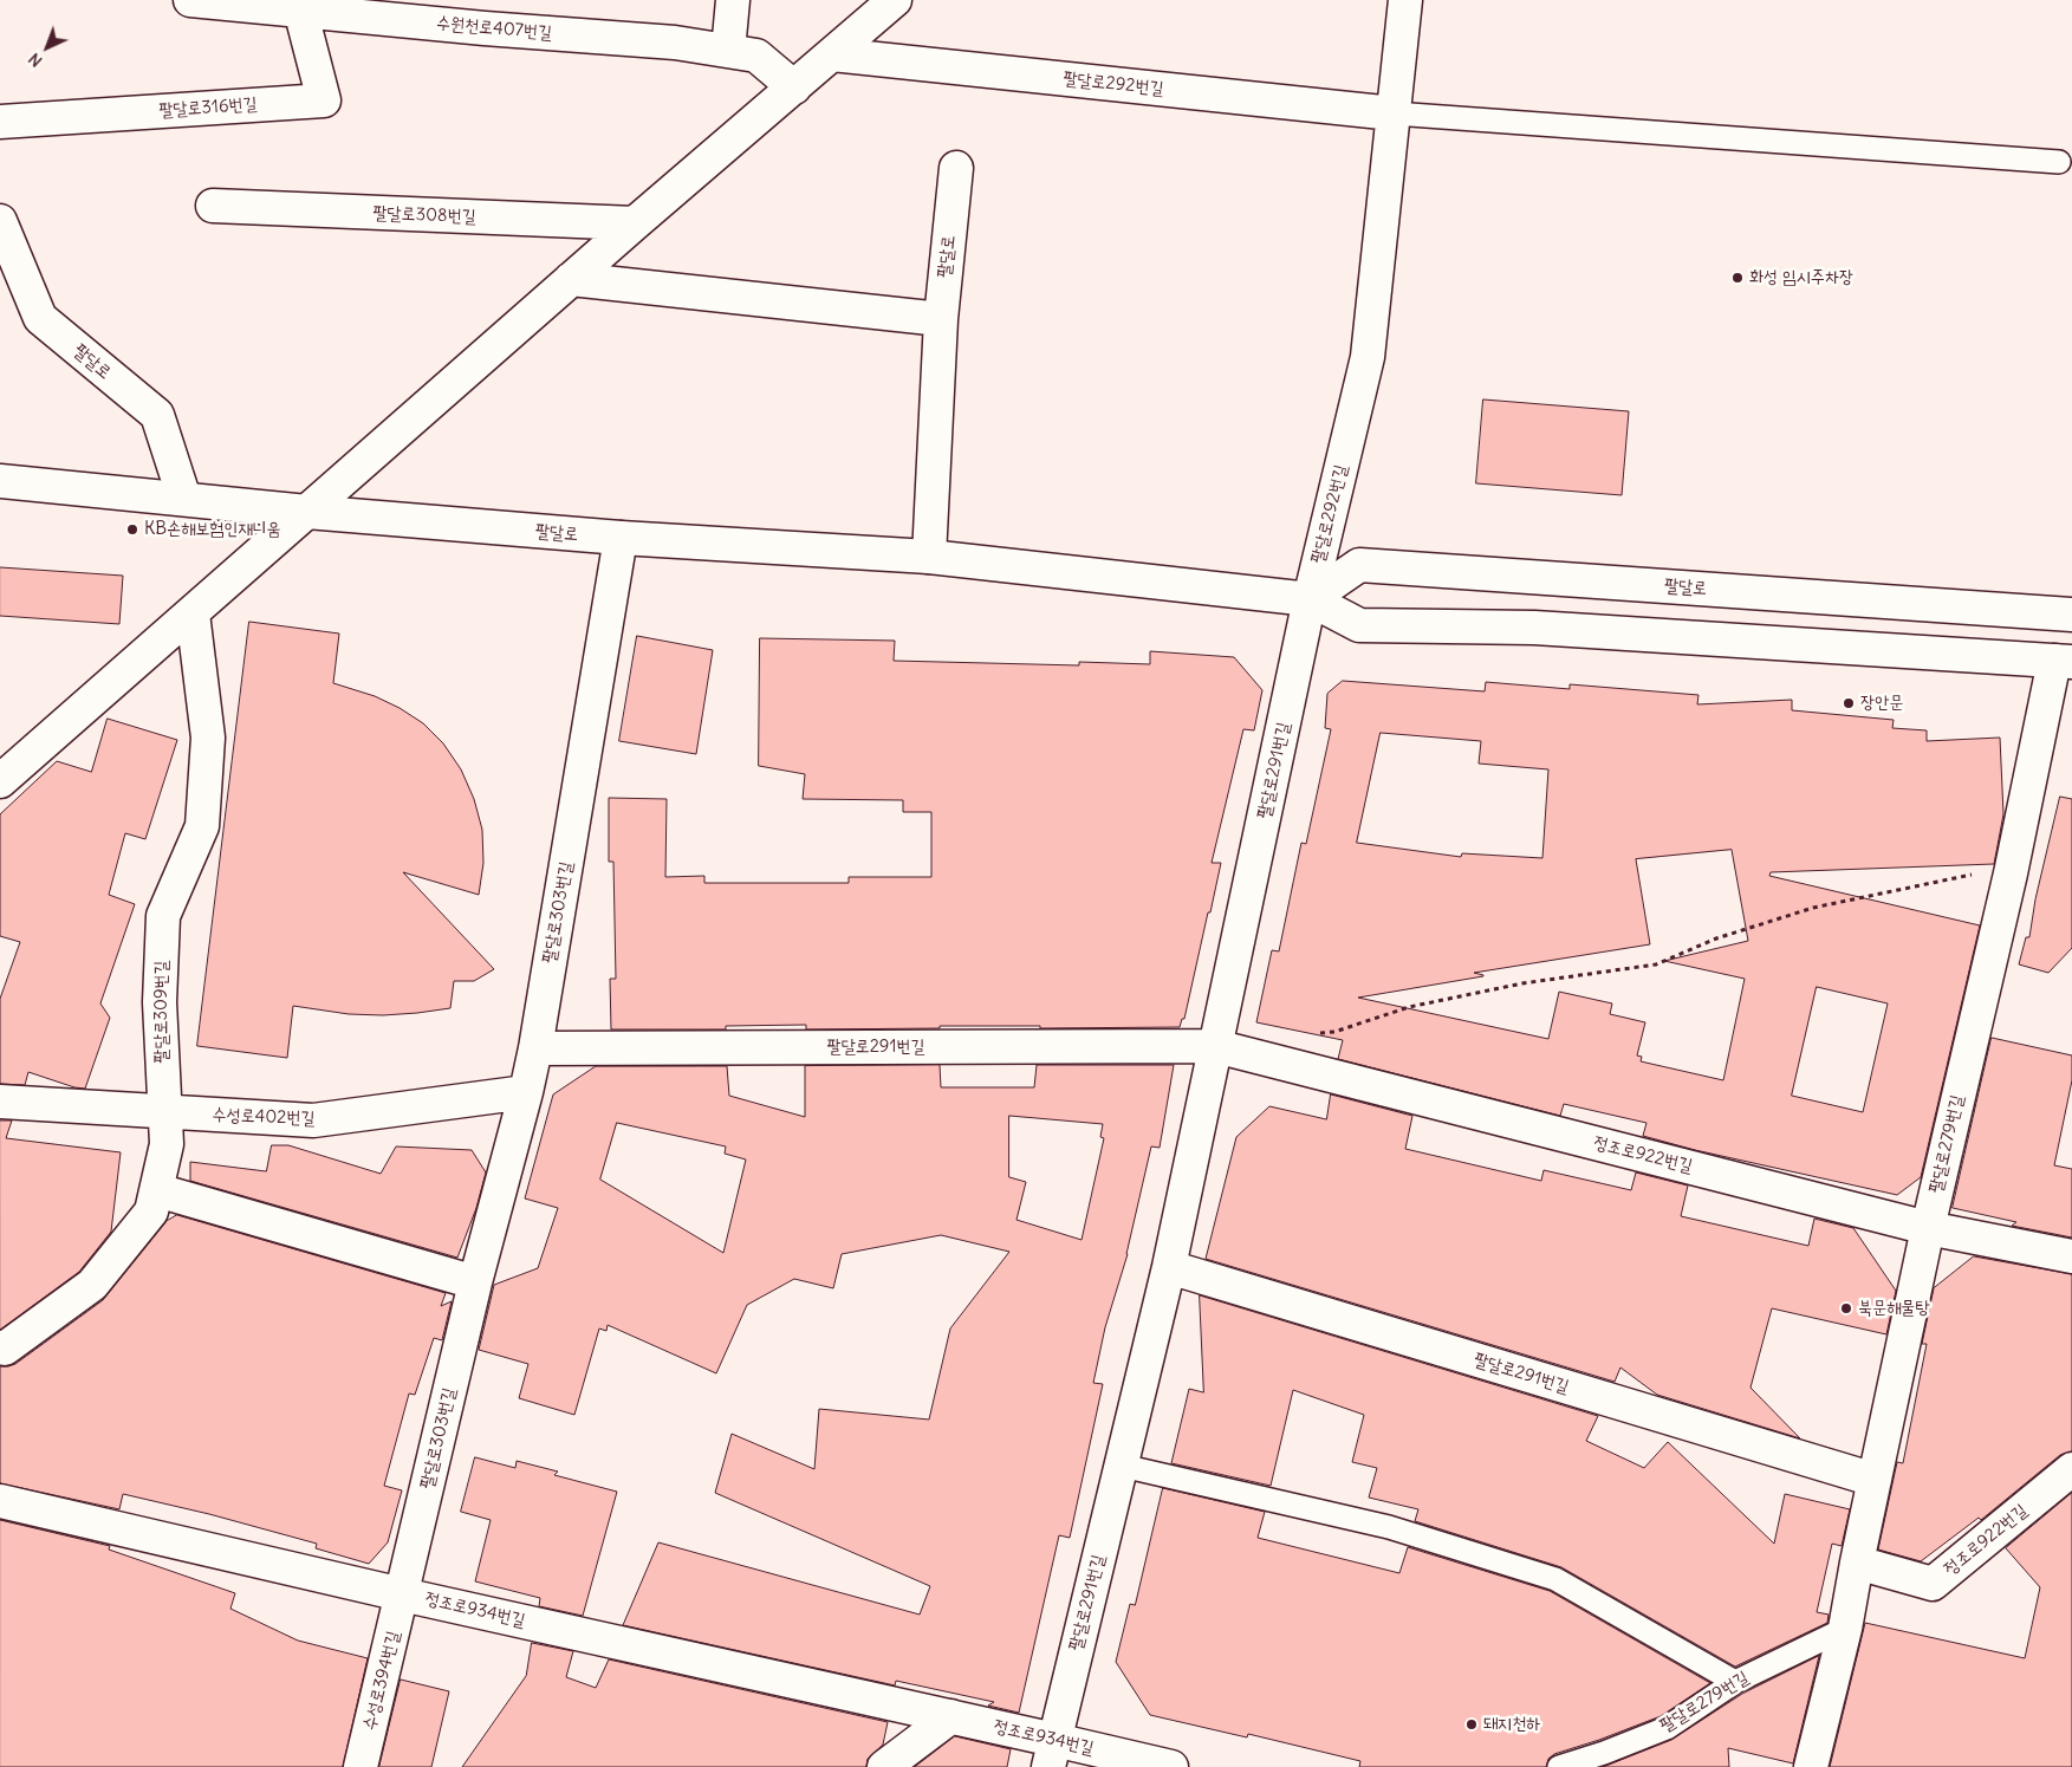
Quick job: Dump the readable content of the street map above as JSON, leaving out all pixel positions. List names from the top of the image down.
{
  "streets": {
    "street": [
      "수원천로407번길",
      "팔달로292번길",
      "팔달로316번길",
      "팔달로308번길",
      "팔달로",
      "팔달로291번길",
      "팔달로303번길",
      "팔달로309번길",
      "수성로402번길",
      "팔달로279번길",
      "정조로922번길",
      "정조로934번길",
      "수성로394번길"
    ]
  },
  "crossings": [
    ["수원천로407번길", "팔달로316번길"],
    ["팔달로292번길", "팔달로"],
    ["팔달로292번길", "팔달로291번길"],
    ["팔달로", "팔달로291번길"],
    ["팔달로", "팔달로303번길"],
    ["팔달로", "팔달로279번길"],
    ["팔달로291번길", "팔달로303번길"],
    ["팔달로291번길", "팔달로279번길"],
    ["팔달로291번길", "정조로922번길"],
    ["팔달로291번길", "정조로934번길"],
    ["팔달로303번길", "수성로402번길"],
    ["팔달로303번길", "정조로934번길"],
    ["팔달로303번길", "수성로394번길"],
    ["팔달로309번길", "수성로402번길"],
    ["팔달로279번길", "정조로922번길"],
    ["정조로934번길", "수성로394번길"]
  ],
  "places": [
    "화성 임시주차장",
    "KB손해보험인재니움",
    "장안문",
    "북문해물탕",
    "돼지천하"
  ],
  "north": "bottom left"
}
